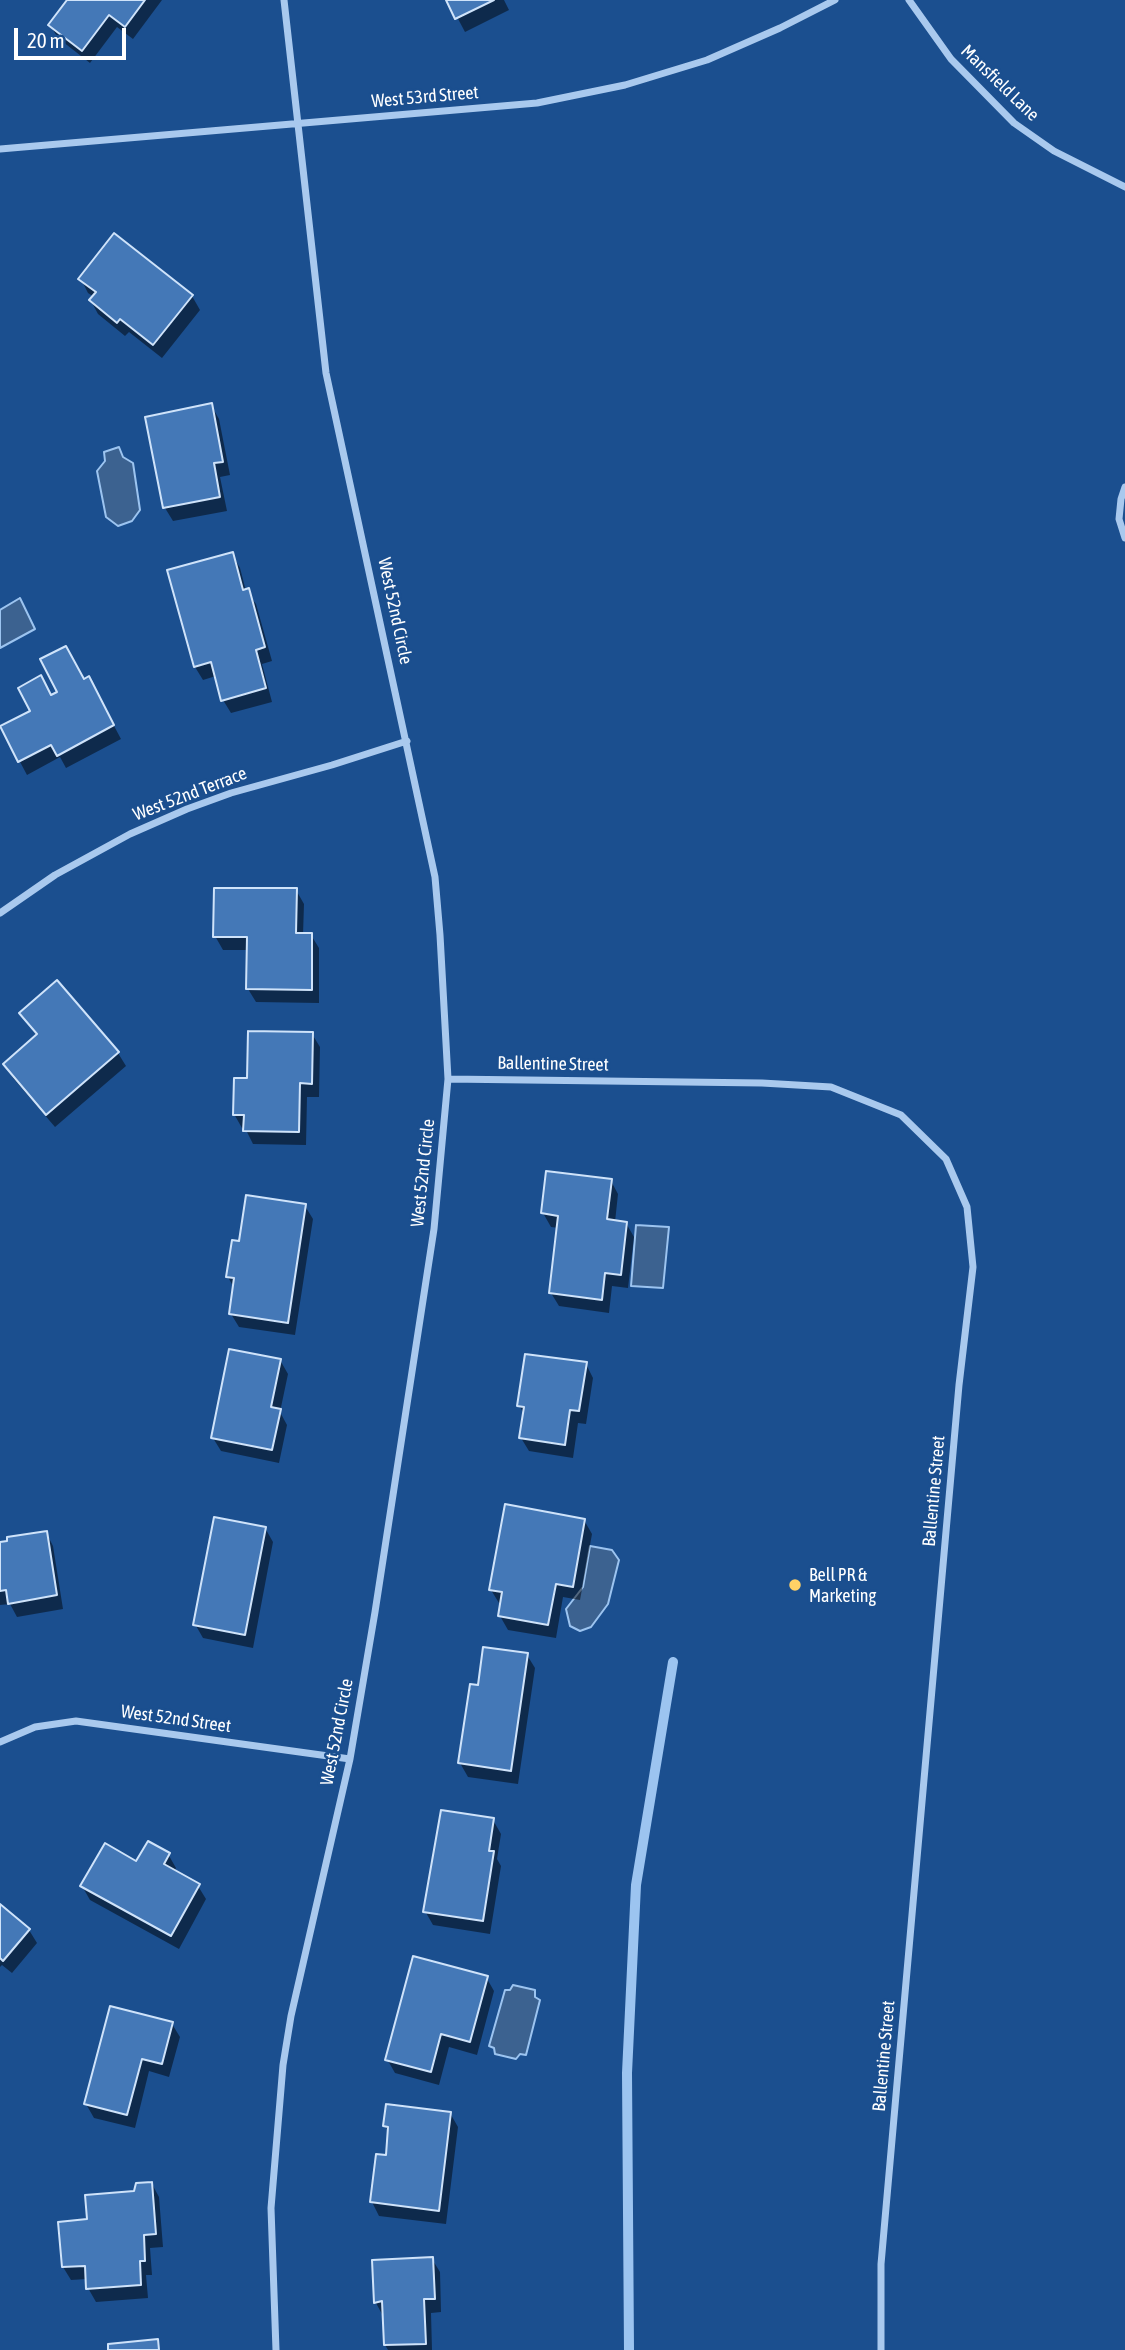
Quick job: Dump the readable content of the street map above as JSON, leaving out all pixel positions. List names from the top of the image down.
{
  "streets": {
    "street": [
      "Mansfield Lane",
      "West 53rd Street",
      "West 52nd Circle",
      "West 52nd Terrace",
      "Ballentine Street",
      "West 52nd Street"
    ]
  },
  "crossings": [
    ["West 53rd Street", "West 52nd Circle"],
    ["West 52nd Circle", "West 52nd Terrace"],
    ["West 52nd Circle", "Ballentine Street"],
    ["West 52nd Circle", "West 52nd Street"]
  ],
  "places": ["Bell PR & Marketing"],
  "scale_bar": "20 m"
}
